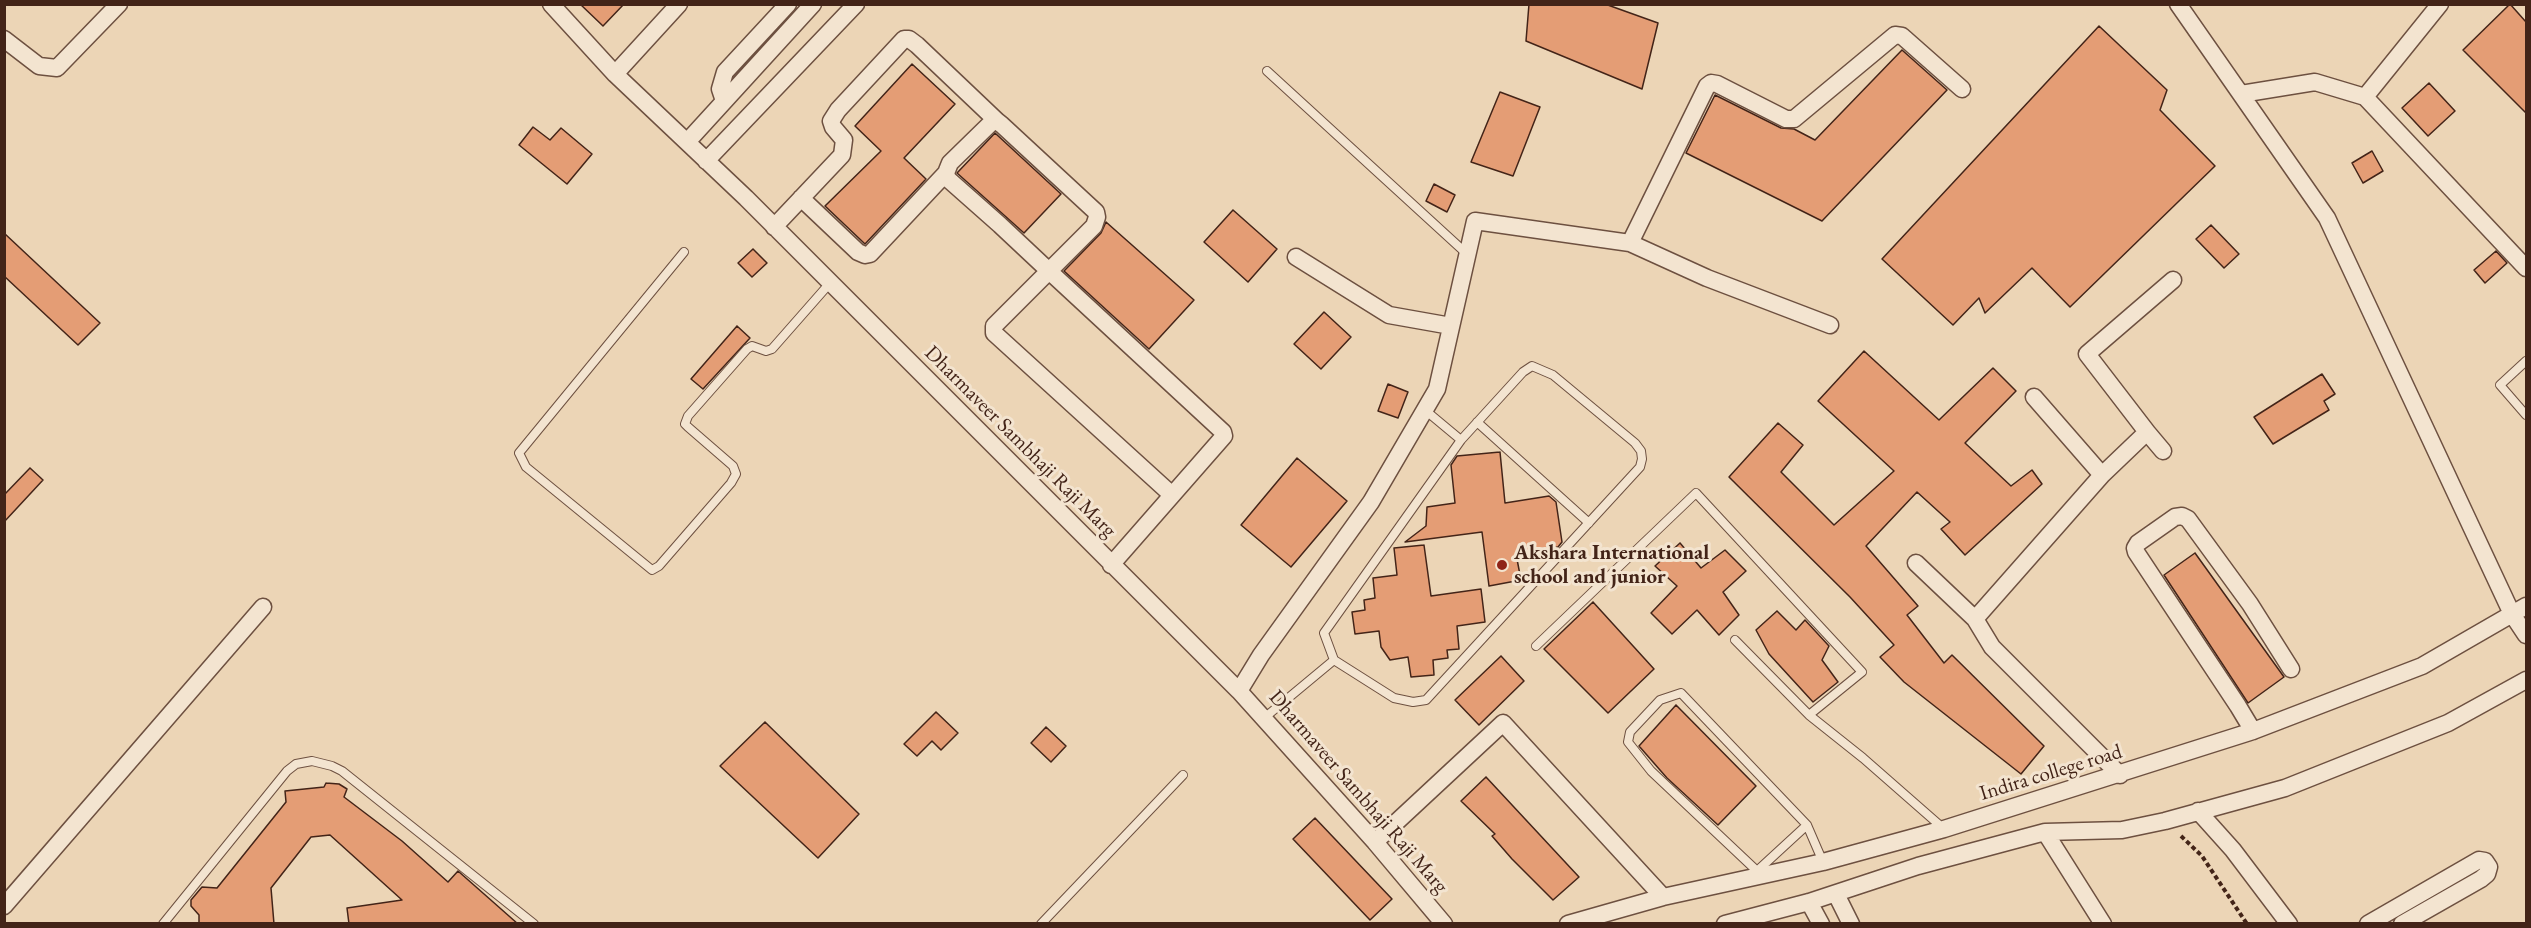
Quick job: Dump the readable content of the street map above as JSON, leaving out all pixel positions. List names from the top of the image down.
{
  "streets": {
    "street": ["Dharmaveer Sambhaji Raji Marg", "Indira college road"]
  },
  "places": ["Akshara International school and junior"]
}
